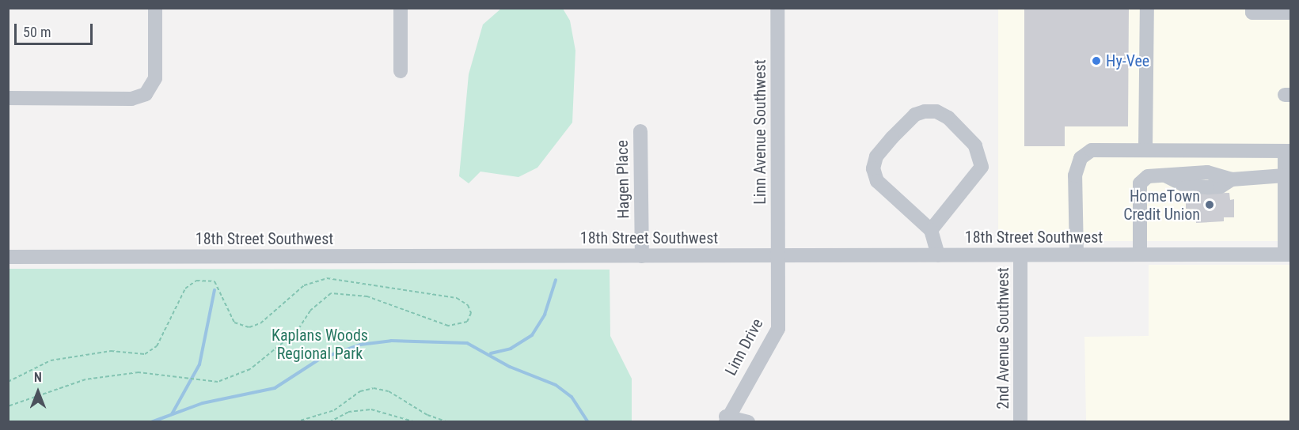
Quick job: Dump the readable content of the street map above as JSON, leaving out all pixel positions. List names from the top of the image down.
{
  "streets": {
    "street": [
      "Linn Avenue Southwest",
      "Hagen Place",
      "18th Street Southwest",
      "2nd Avenue Southwest",
      "Linn Drive"
    ]
  },
  "crossings": [
    ["Linn Avenue Southwest", "18th Street Southwest"],
    ["Linn Avenue Southwest", "Linn Drive"],
    ["Hagen Place", "18th Street Southwest"],
    ["18th Street Southwest", "2nd Avenue Southwest"],
    ["18th Street Southwest", "Linn Drive"]
  ],
  "parks": ["Kaplans Woods Regional Park"],
  "places": ["Hy-Vee", "HomeTown Credit Union"],
  "scale_bar": "50 m",
  "north": "top"
}
